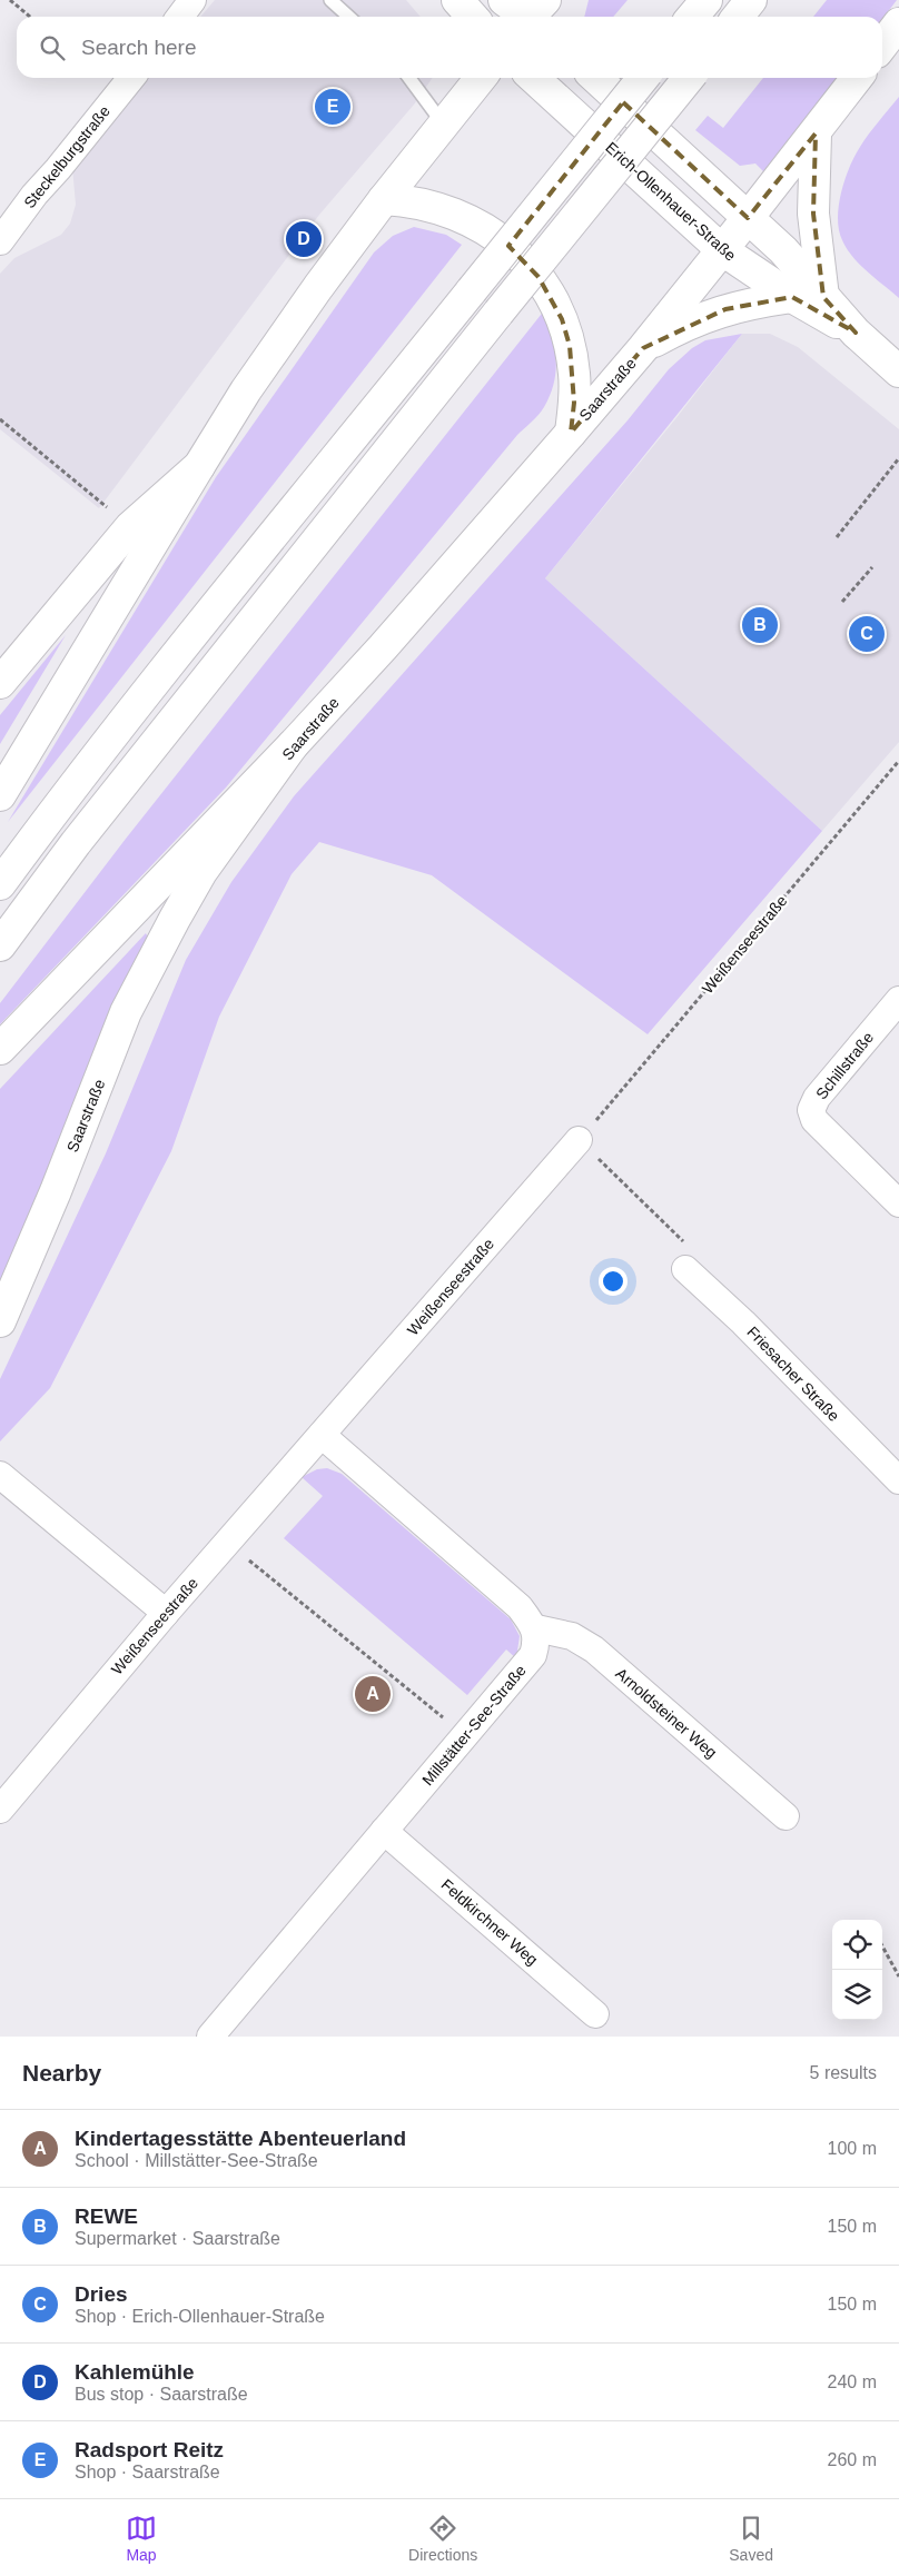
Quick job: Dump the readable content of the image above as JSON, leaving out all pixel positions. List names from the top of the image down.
{
  "streets": {
    "main road": ["Erich-Ollenhauer-Straße", "Saarstraße"],
    "street": [
      "Steckelburgstraße",
      "Weißenseestraße",
      "Schillstraße",
      "Friesacher Straße",
      "Arnoldsteiner Weg",
      "Millstätter-See-Straße",
      "Feldkirchner Weg"
    ]
  },
  "crossings": [
    ["Erich-Ollenhauer-Straße", "Saarstraße"],
    ["Arnoldsteiner Weg", "Millstätter-See-Straße"],
    ["Millstätter-See-Straße", "Feldkirchner Weg"]
  ],
  "page": {
    "search": "Search here",
    "pins": [
      "E",
      "D",
      "B",
      "C",
      "A"
    ],
    "heading": ["Nearby", "5 results"],
    "list": [
      {
        "mark": "A",
        "name": "Kindertagesstätte Abenteuerland",
        "note": "School · Millstätter-See-Straße",
        "value": "100 m"
      },
      {
        "mark": "B",
        "name": "REWE",
        "note": "Supermarket · Saarstraße",
        "value": "150 m"
      },
      {
        "mark": "C",
        "name": "Dries",
        "note": "Shop · Erich-Ollenhauer-Straße",
        "value": "150 m"
      },
      {
        "mark": "D",
        "name": "Kahlemühle",
        "note": "Bus stop · Saarstraße",
        "value": "240 m"
      },
      {
        "mark": "E",
        "name": "Radsport Reitz",
        "note": "Shop · Saarstraße",
        "value": "260 m"
      }
    ],
    "nav": ["Map", "Directions", "Saved"]
  }
}
